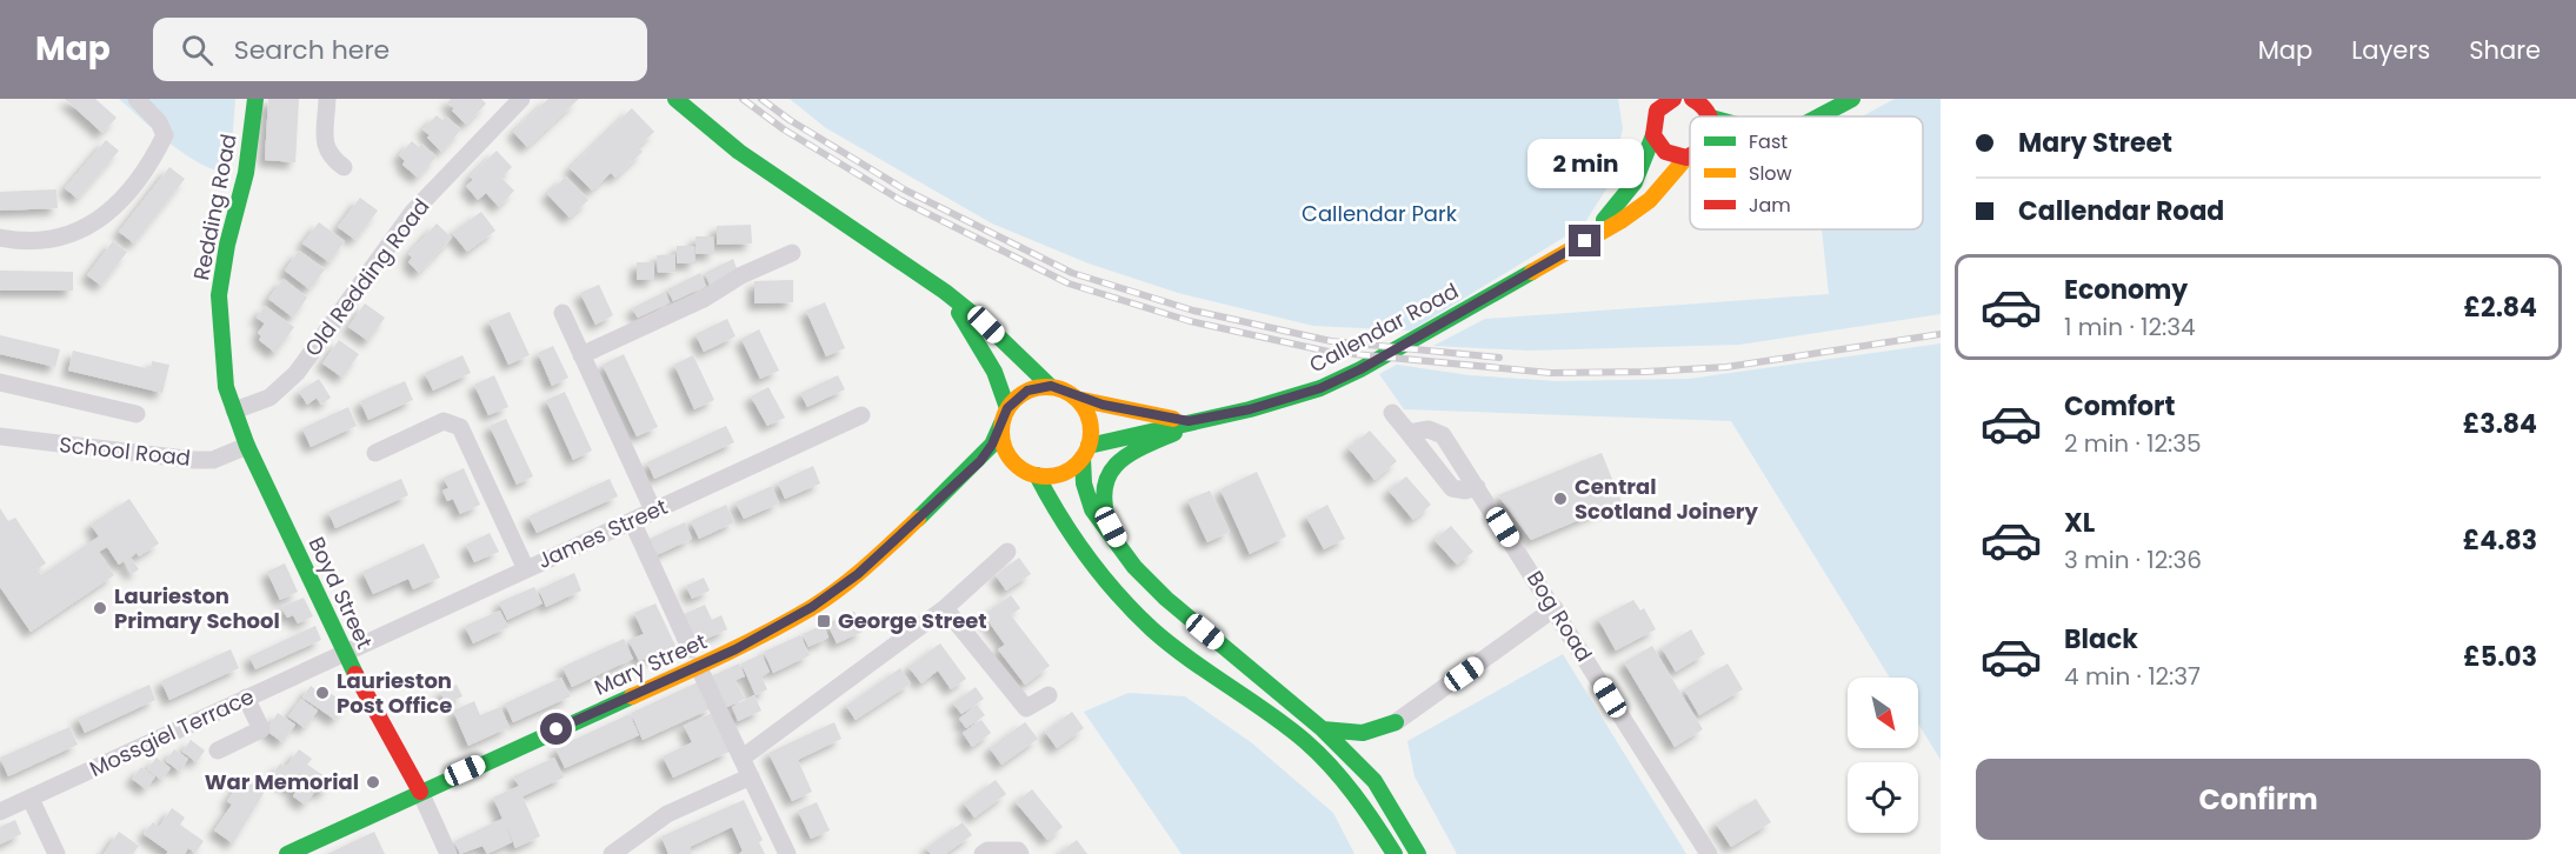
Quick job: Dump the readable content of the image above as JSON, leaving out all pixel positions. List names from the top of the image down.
{
  "streets": {
    "main road": [
      "Redding Road",
      "Callendar Road",
      "Boyd Street",
      "Mary Street"
    ],
    "street": [
      "Old Redding Road",
      "School Road",
      "James Street",
      "Bog Road",
      "Mossgiel Terrace"
    ]
  },
  "crossings": [
    ["Redding Road", "Old Redding Road"],
    ["Redding Road", "School Road"],
    ["Redding Road", "Boyd Street"],
    ["Callendar Road", "Mary Street"],
    ["School Road", "Boyd Street"],
    ["James Street", "Boyd Street"],
    ["James Street", "Mossgiel Terrace"],
    ["Boyd Street", "Mary Street"],
    ["Boyd Street", "Mossgiel Terrace"]
  ],
  "parks": ["Callendar Park"],
  "places": {
    "other": [
      "Central Scotland Joinery",
      "Laurieston Primary School",
      "Laurieston Post Office",
      "War Memorial"
    ],
    "transit": ["George Street"]
  },
  "legend": ["Fast", "Slow", "Jam"],
  "north": "bottom right",
  "page": {
    "header": "Map",
    "search": "Search here",
    "nav": ["Map", "Layers", "Share"],
    "banner": ["Mary Street", "Callendar Road"],
    "bubble": "2 min",
    "list": [
      {
        "name": "Economy",
        "note": "1 min · 12:34",
        "value": "£2.84"
      },
      {
        "name": "Comfort",
        "note": "2 min · 12:35",
        "value": "£3.84"
      },
      {
        "name": "XL",
        "note": "3 min · 12:36",
        "value": "£4.83"
      },
      {
        "name": "Black",
        "note": "4 min · 12:37",
        "value": "£5.03"
      }
    ],
    "buttons": "Confirm"
  }
}
